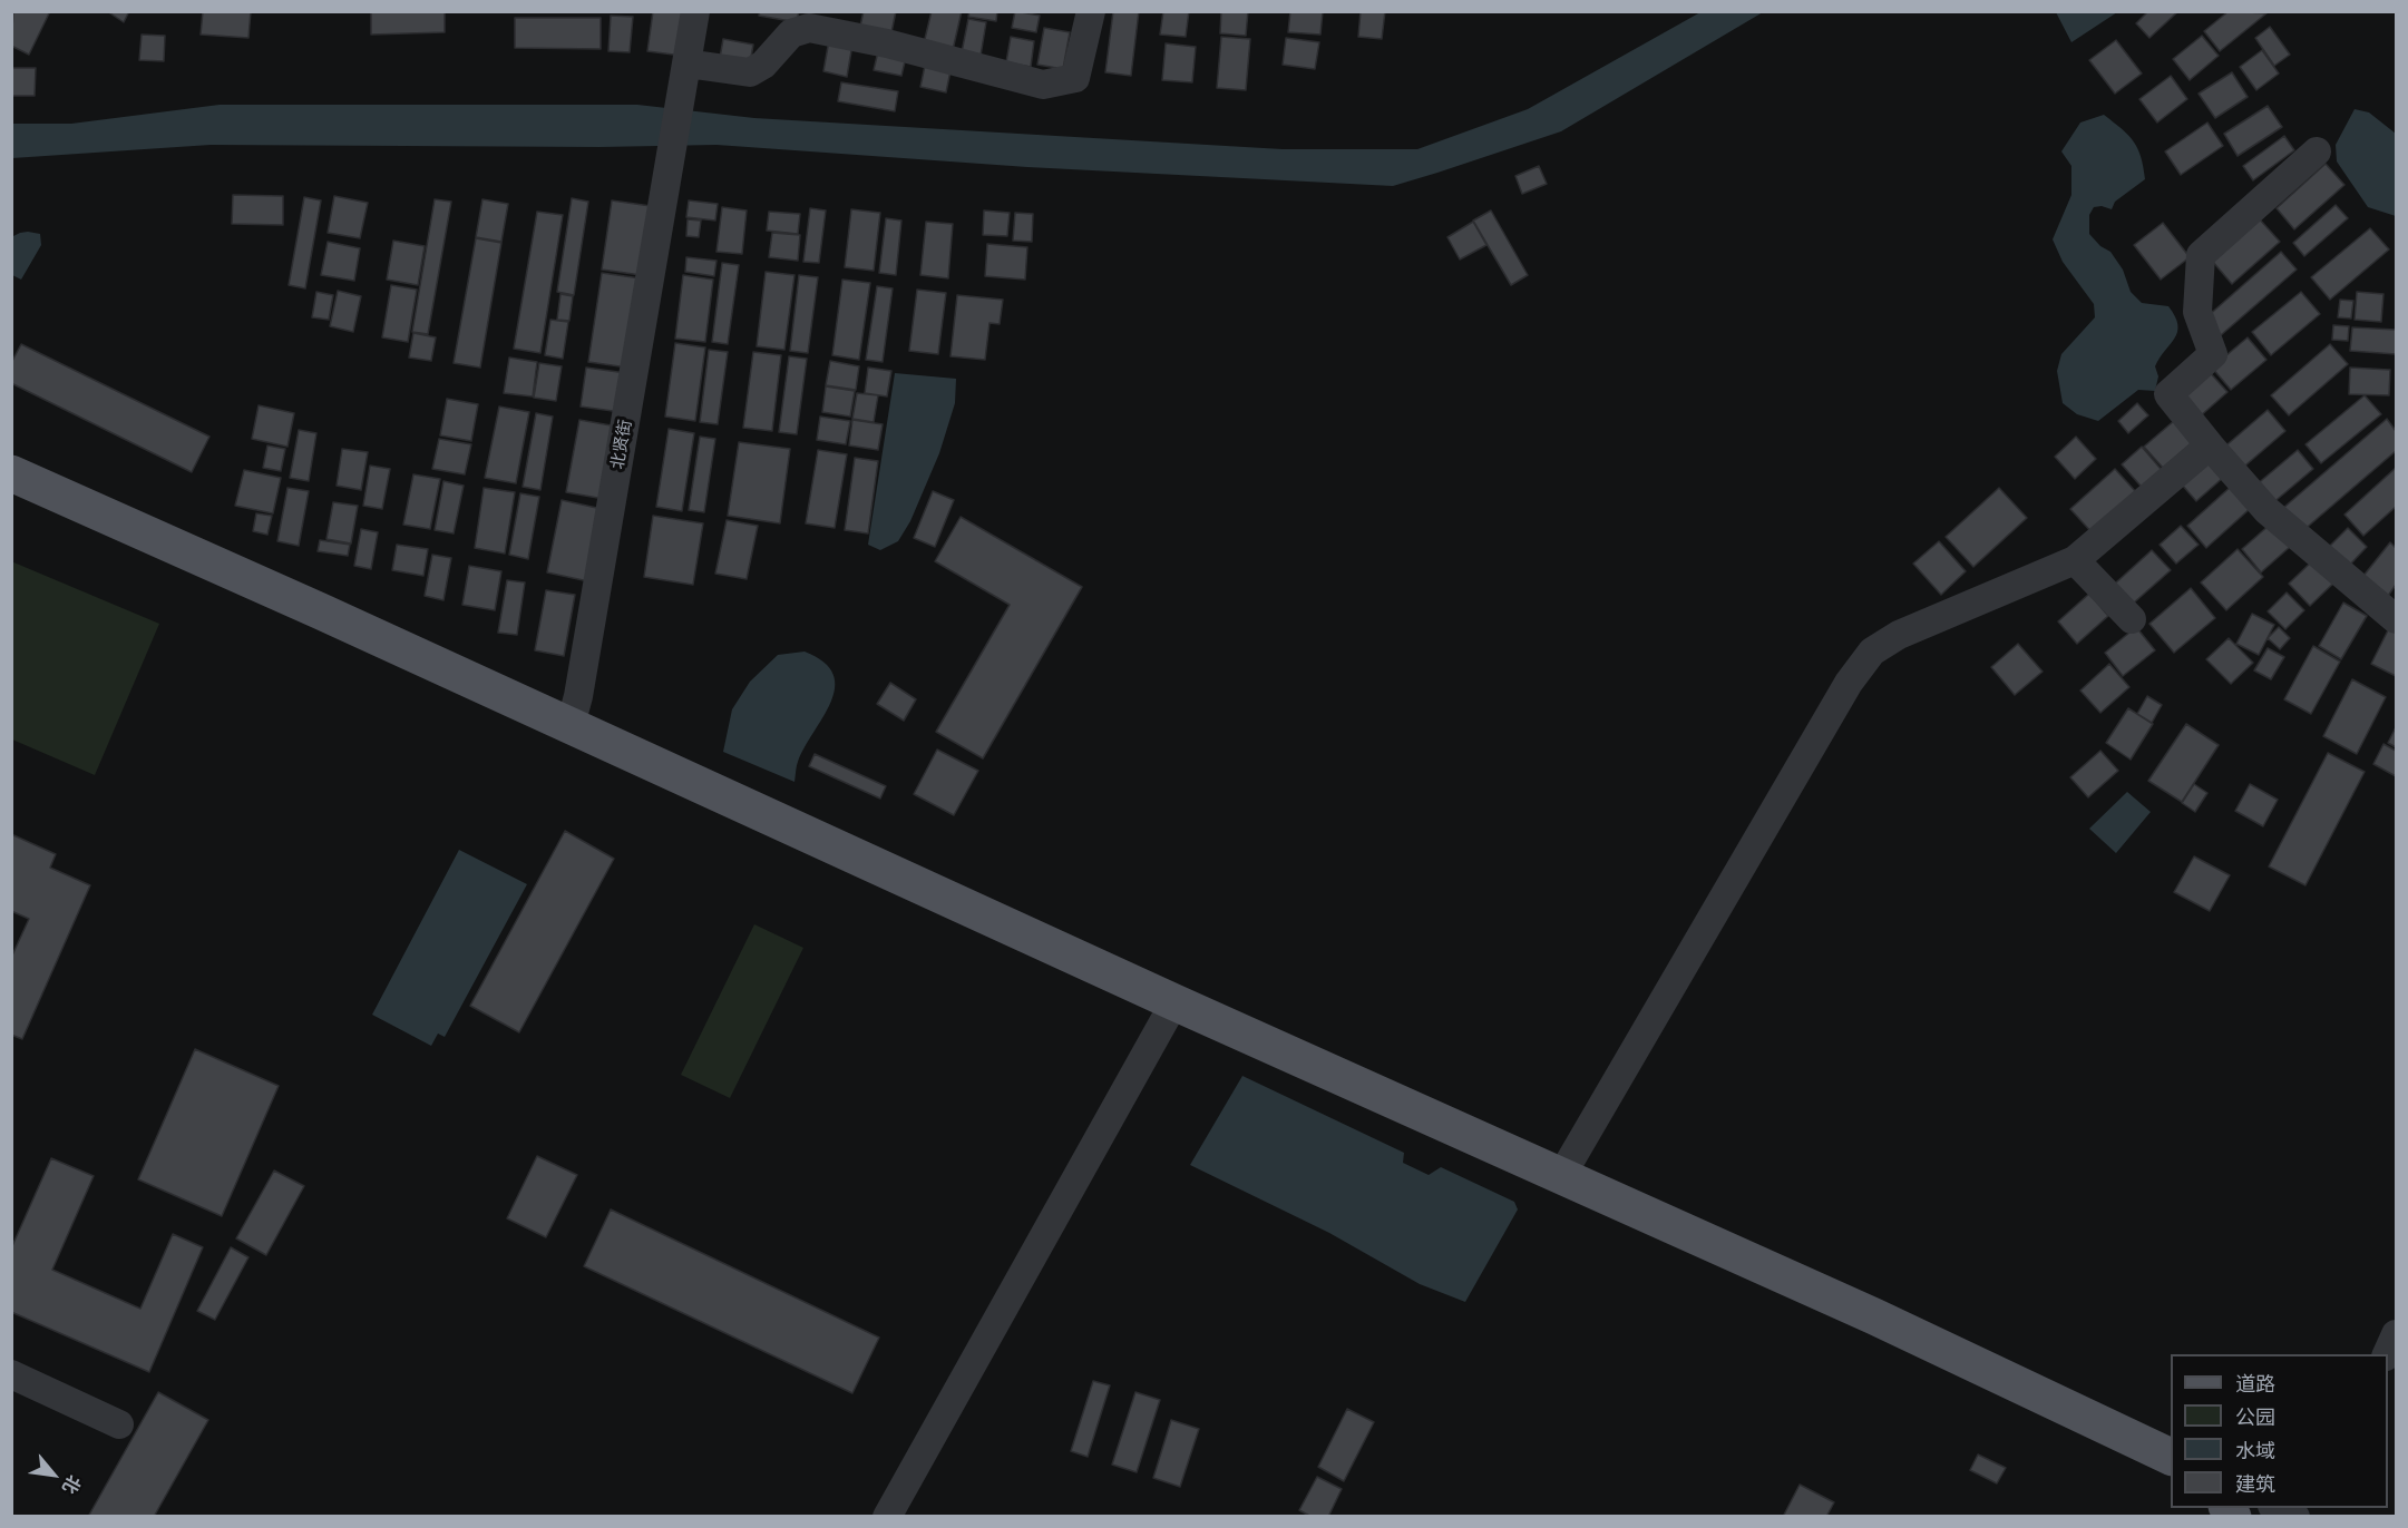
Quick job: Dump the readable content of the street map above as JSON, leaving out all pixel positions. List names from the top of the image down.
{
  "streets": {
    "street": ["北贤街"]
  },
  "legend": [
    "道路",
    "公园",
    "水域",
    "建筑"
  ],
  "north": "bottom right"
}
